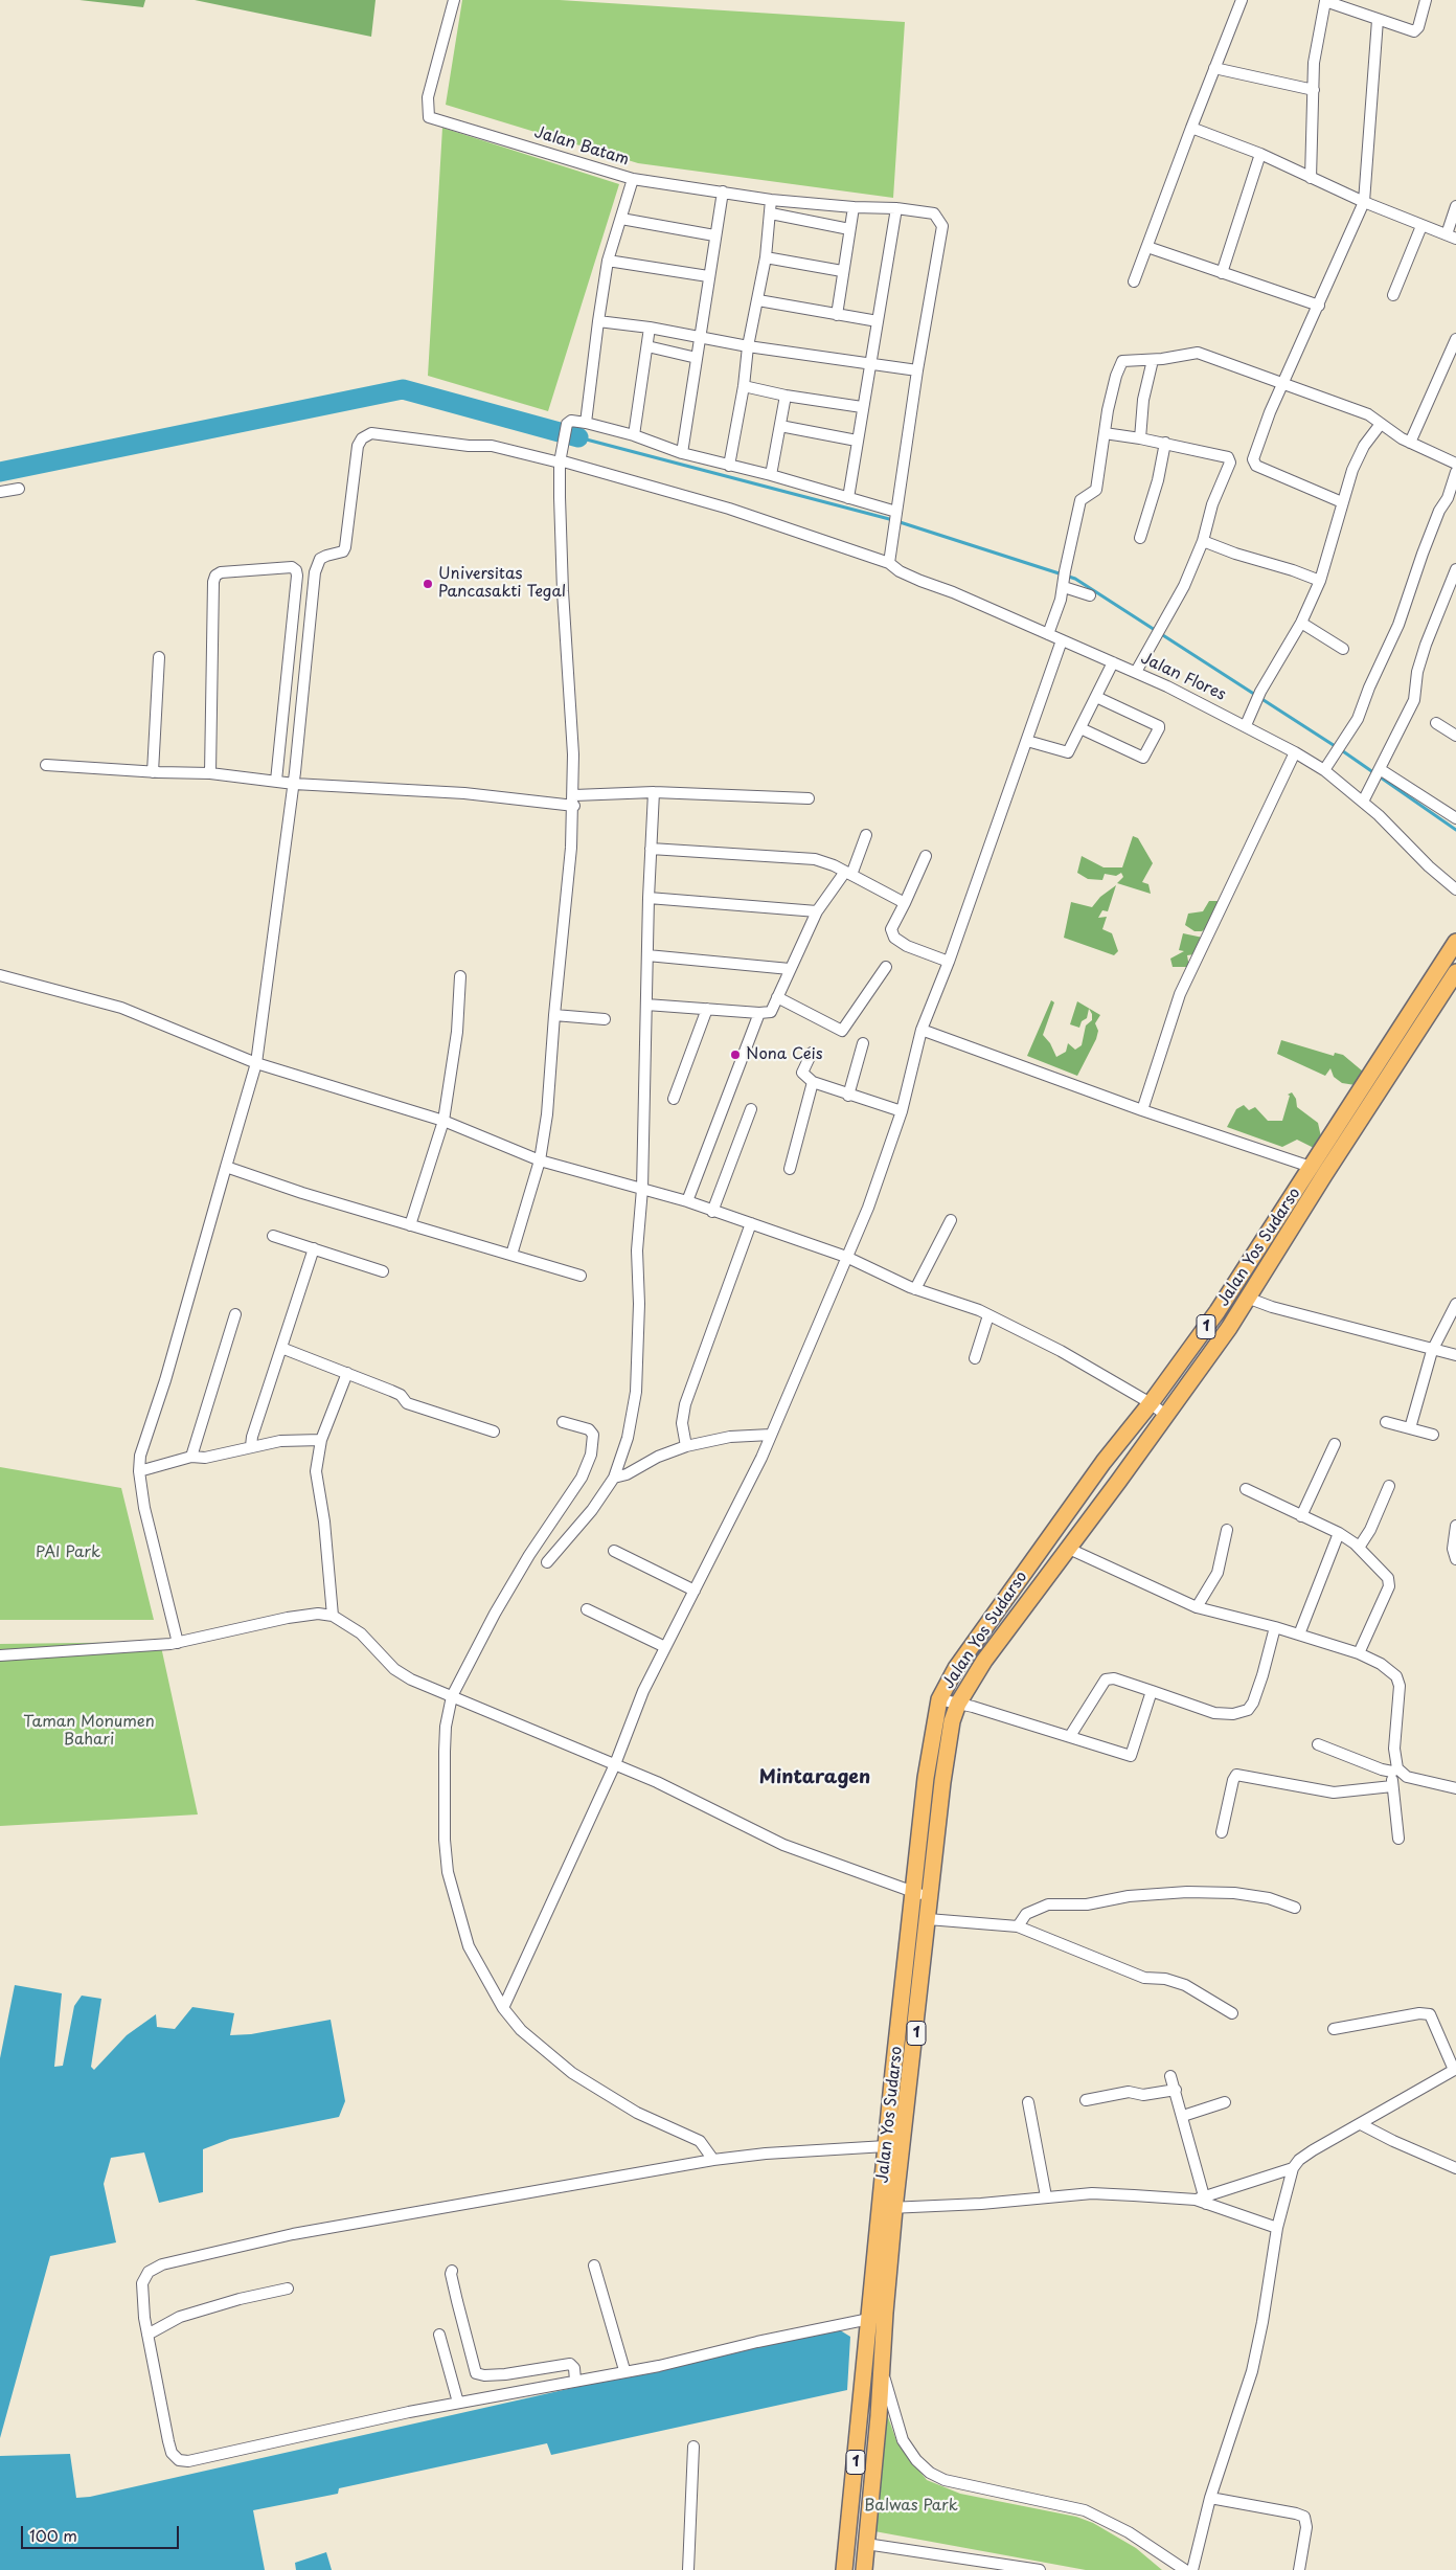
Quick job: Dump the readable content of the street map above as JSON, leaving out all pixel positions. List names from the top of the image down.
{
  "streets": {
    "highway": ["Jalan Yos Sudarso", "1"],
    "street": ["Jalan Batam", "Jalan Flores"]
  },
  "districts": ["Mintaragen"],
  "parks": ["PAI Park", "Taman Monumen Bahari", "Balwas Park"],
  "places": ["Universitas Pancasakti Tegal", "Nona Ceis"],
  "scale_bar": "100 m"
}
